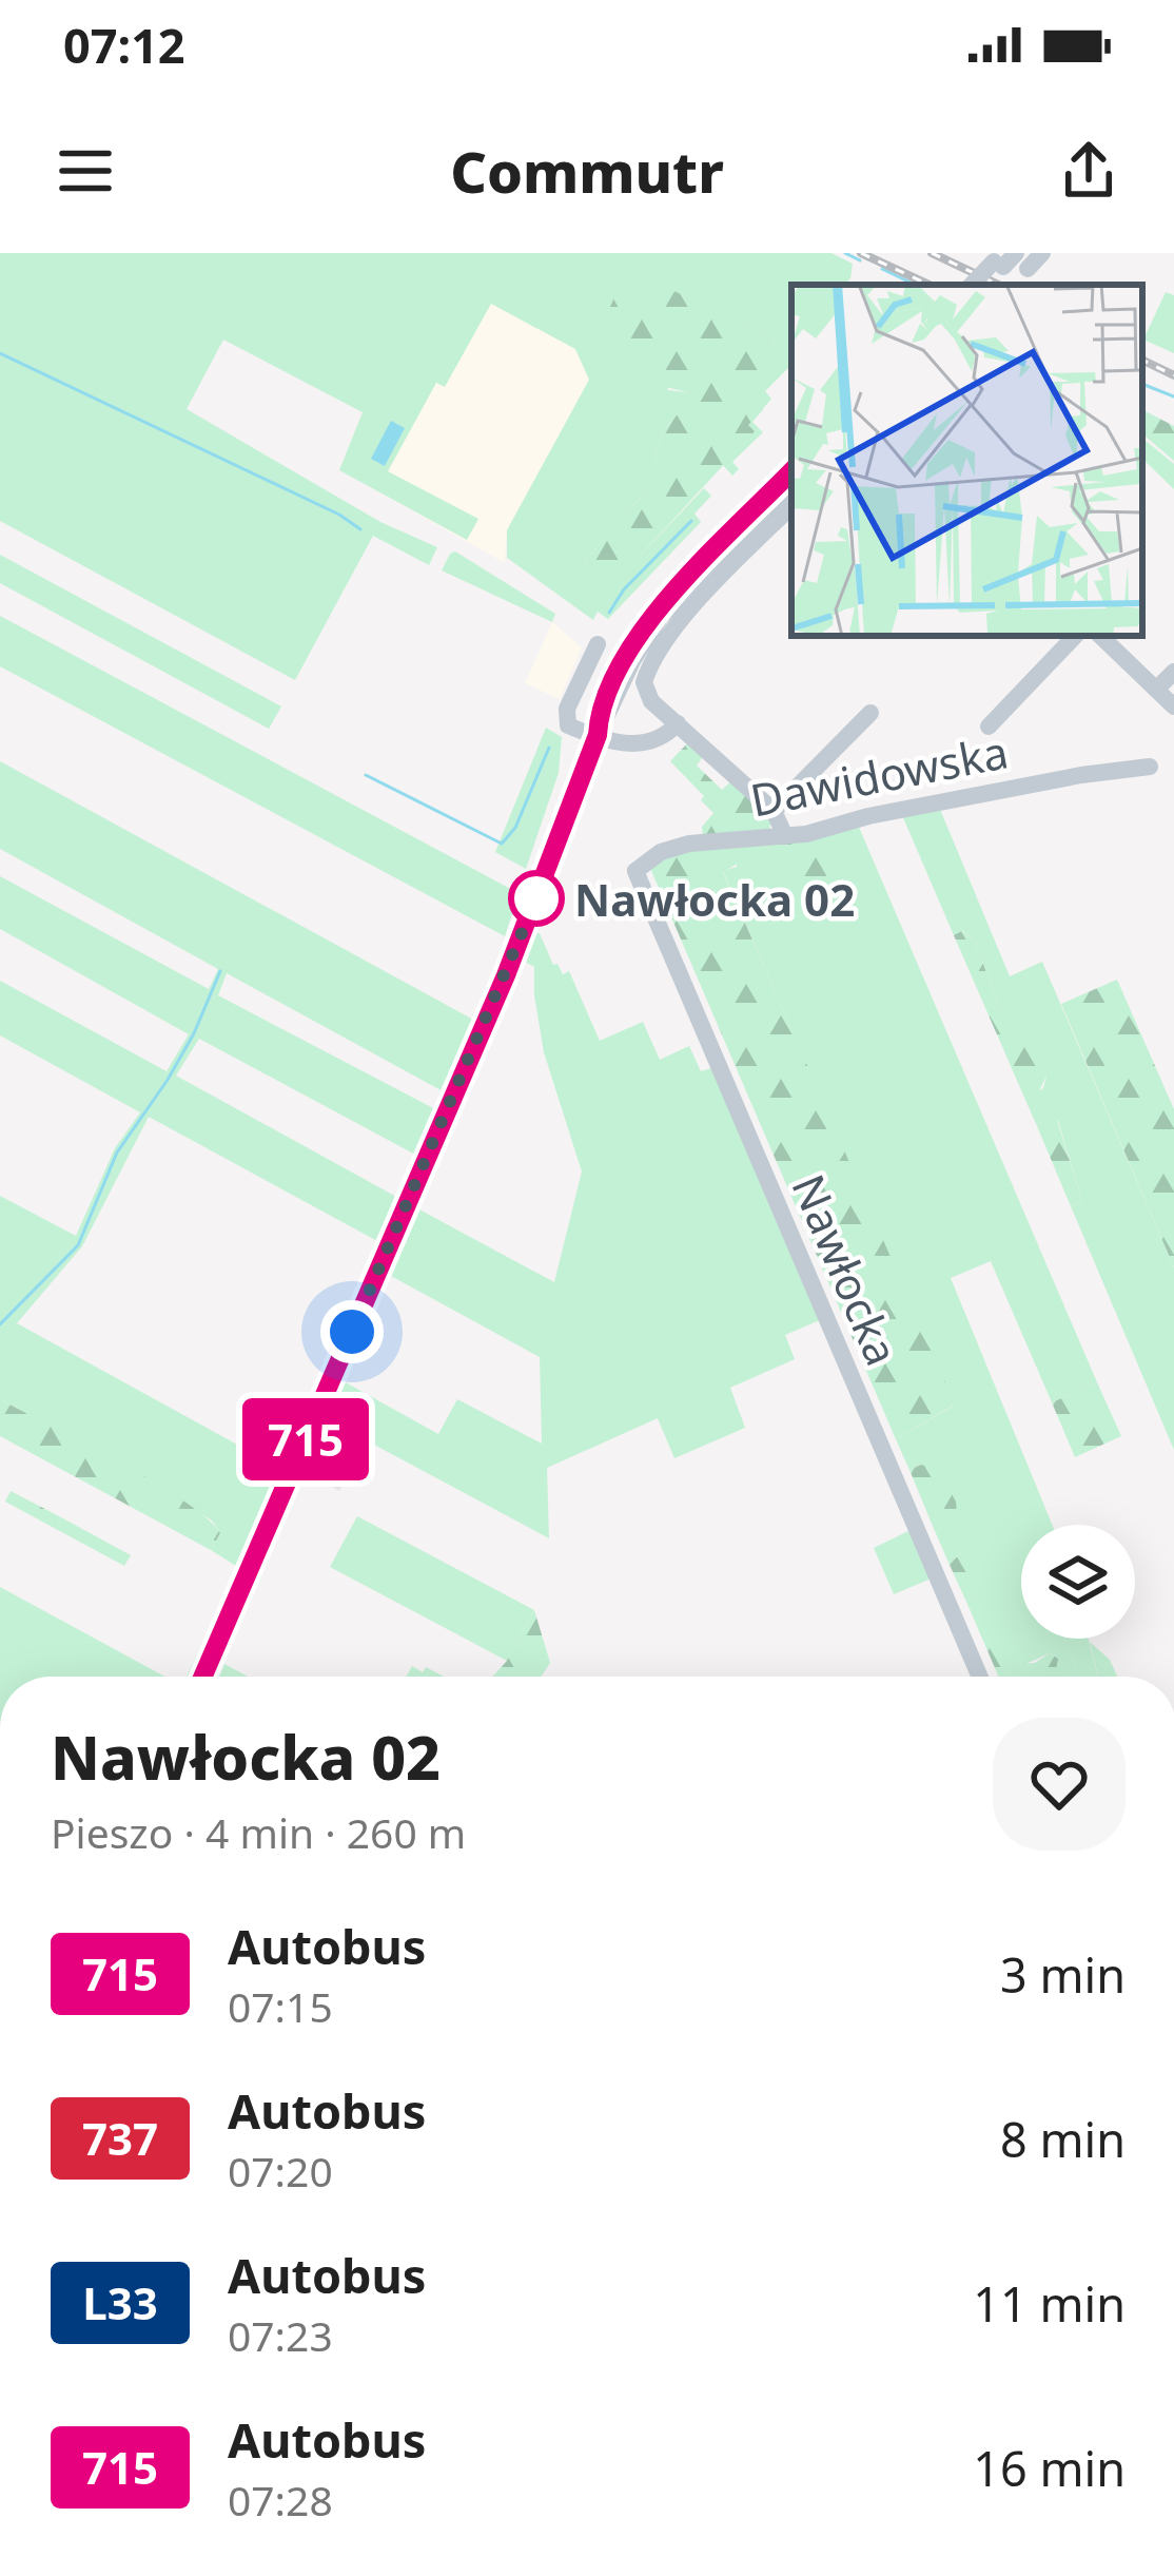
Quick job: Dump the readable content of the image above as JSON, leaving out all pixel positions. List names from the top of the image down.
{
  "streets": {
    "street": ["Dawidowska", "Nawłocka"]
  },
  "crossings": [
    ["Dawidowska", "Nawłocka"]
  ],
  "places": ["Nawłocka 02"],
  "lines": ["bus line 715"],
  "page": {
    "status": "07:12",
    "header": "Commutr",
    "on_map": "715",
    "heading": ["Nawłocka 02", "Pieszo · 4 min · 260 m"],
    "list": [
      {
        "mark": "715",
        "name": "Autobus",
        "note": "07:15",
        "value": "3 min"
      },
      {
        "mark": "737",
        "name": "Autobus",
        "note": "07:20",
        "value": "8 min"
      },
      {
        "mark": "L33",
        "name": "Autobus",
        "note": "07:23",
        "value": "11 min"
      },
      {
        "mark": "715",
        "name": "Autobus",
        "note": "07:28",
        "value": "16 min"
      }
    ]
  }
}
